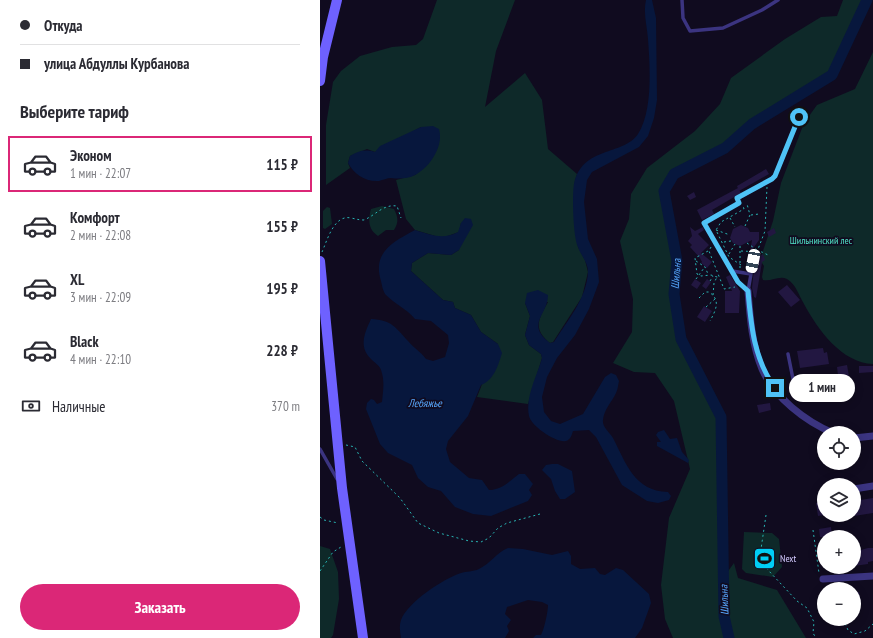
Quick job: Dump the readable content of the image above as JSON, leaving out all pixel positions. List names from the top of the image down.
{
  "water": ["Шильна", "Лебяжье"],
  "parks": ["Шильнинский лес"],
  "places": {
    "sports": ["Next"]
  },
  "page": {
    "banner": ["Откуда", "улица Абдуллы Курбанова"],
    "heading": "Выберите тариф",
    "list": [
      {
        "name": "Эконом",
        "note": "1 мин · 22:07",
        "value": "115 ₽"
      },
      {
        "name": "Комфорт",
        "note": "2 мин · 22:08",
        "value": "155 ₽"
      },
      {
        "name": "XL",
        "note": "3 мин · 22:09",
        "value": "195 ₽"
      },
      {
        "name": "Black",
        "note": "4 мин · 22:10",
        "value": "228 ₽"
      }
    ],
    "bubble": "1 мин",
    "pay": ["Наличные", "370 m"],
    "map_buttons": ["+", "−"],
    "buttons": "Заказать"
  }
}
